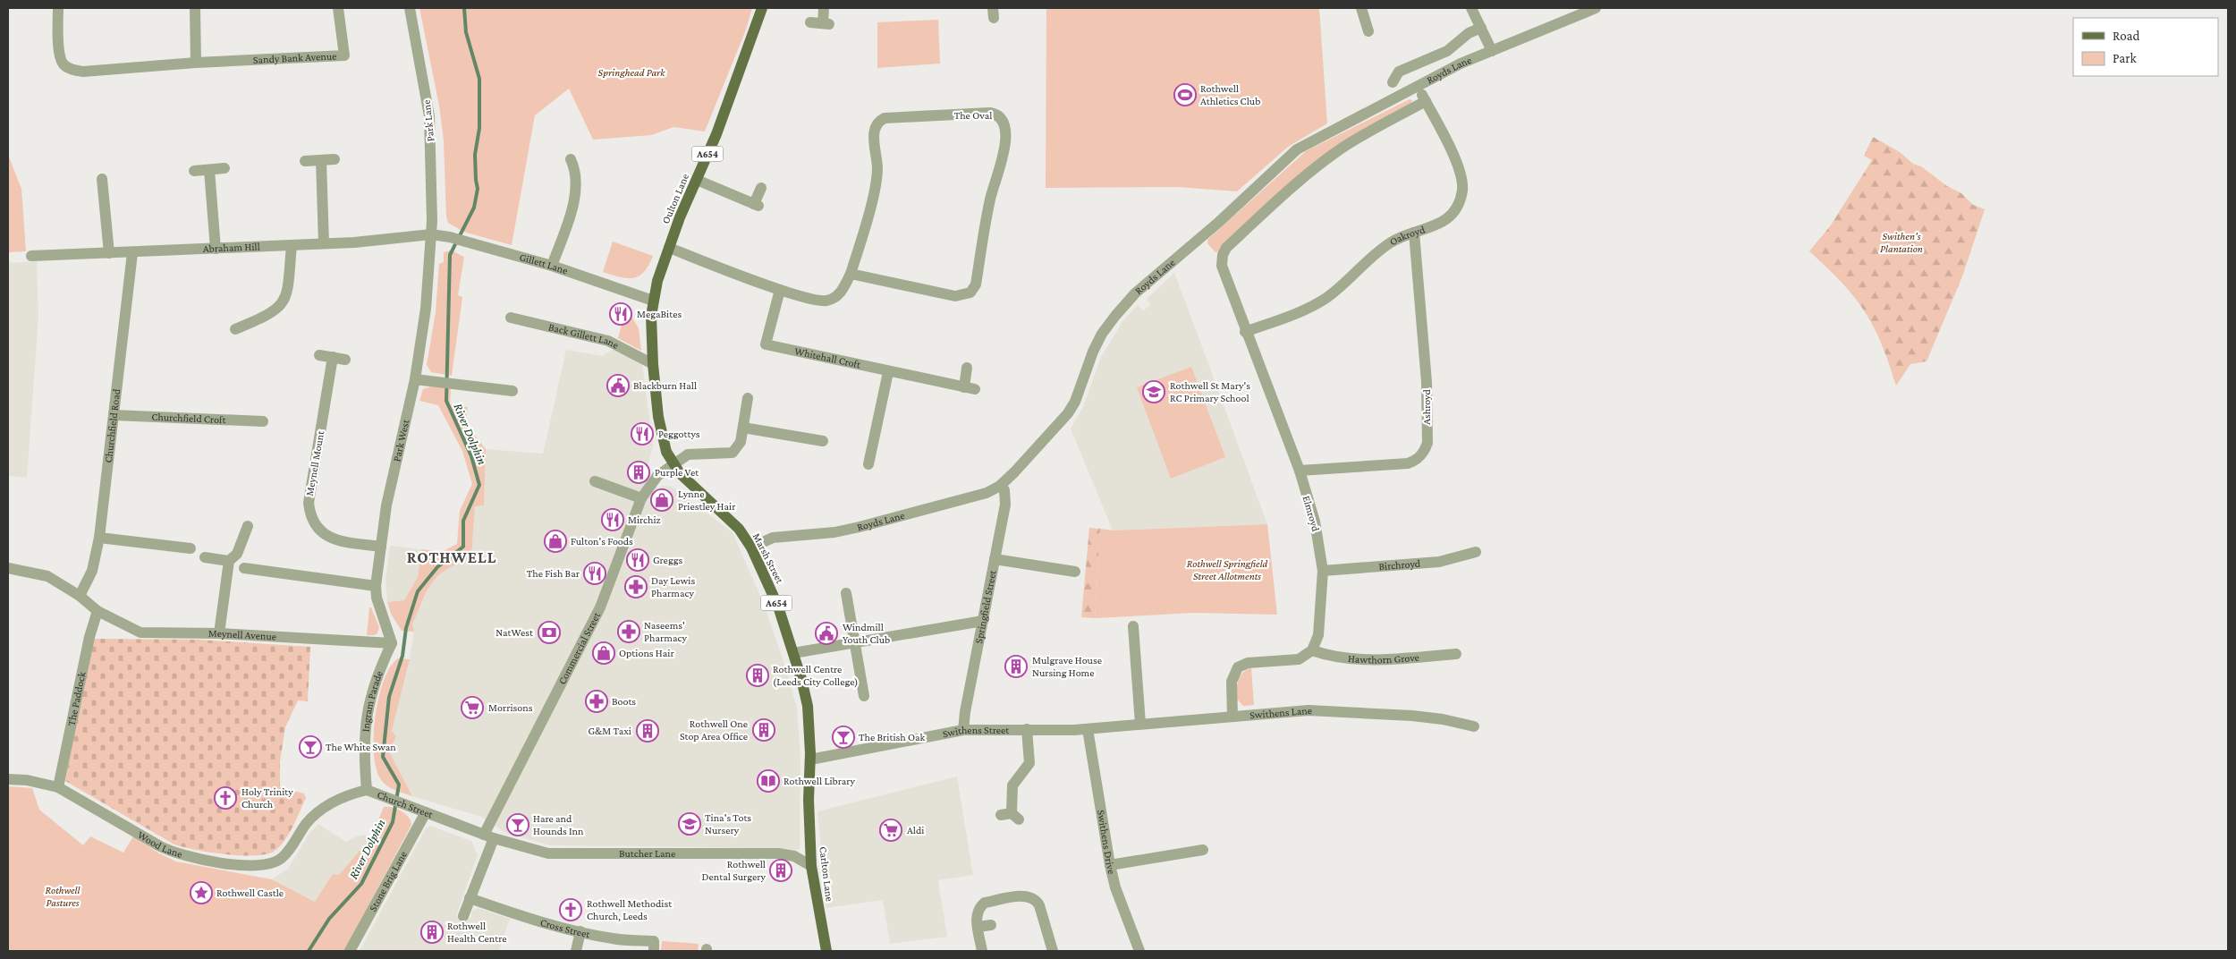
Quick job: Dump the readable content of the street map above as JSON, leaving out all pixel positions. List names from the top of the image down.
{
  "streets": {
    "main road": [
      "A654",
      "Oulton Lane",
      "Marsh Street",
      "Carlton Lane"
    ],
    "street": [
      "Sandy Bank Avenue",
      "Royds Lane",
      "The Oval",
      "Park Lane",
      "Oakroyd",
      "Abraham Hill",
      "Gillett Lane",
      "Back Gillett Lane",
      "Whitehall Croft",
      "Ashroyd",
      "Churchfield Croft",
      "Churchfield Road",
      "Park West",
      "Meynell Mount",
      "Elmroyd",
      "Birchroyd",
      "Springfield Street",
      "Meynell Avenue",
      "Commercial Street",
      "Hawthorn Grove",
      "The Paddock",
      "Ingram Parade",
      "Swithens Lane",
      "Swithens Street",
      "Church Street",
      "Swithens Drive",
      "Wood Lane",
      "Butcher Lane",
      "Stone Brig Lane",
      "Cross Street"
    ]
  },
  "crossings": [
    ["Royds Lane", "Oakroyd"],
    ["Royds Lane", "Elmroyd"],
    ["Royds Lane", "Marsh Street"],
    ["Royds Lane", "Springfield Street"],
    ["The Oval", "Oulton Lane"],
    ["The Oval", "Whitehall Croft"],
    ["Park Lane", "Abraham Hill"],
    ["Park Lane", "Gillett Lane"],
    ["Park Lane", "Park West"],
    ["Oulton Lane", "Gillett Lane"],
    ["Oulton Lane", "Marsh Street"],
    ["Oakroyd", "Ashroyd"],
    ["Oakroyd", "Elmroyd"],
    ["Abraham Hill", "Gillett Lane"],
    ["Abraham Hill", "Churchfield Road"],
    ["Abraham Hill", "Park West"],
    ["Gillett Lane", "Park West"],
    ["Gillett Lane", "Marsh Street"],
    ["Back Gillett Lane", "Marsh Street"],
    ["Ashroyd", "Elmroyd"],
    ["Churchfield Croft", "Churchfield Road"],
    ["Churchfield Road", "Meynell Avenue"],
    ["Park West", "Meynell Mount"],
    ["Park West", "Meynell Avenue"],
    ["Park West", "Ingram Parade"],
    ["Elmroyd", "Birchroyd"],
    ["Elmroyd", "Hawthorn Grove"],
    ["Marsh Street", "Commercial Street"],
    ["Marsh Street", "Swithens Street"],
    ["Marsh Street", "Carlton Lane"],
    ["Springfield Street", "Swithens Street"],
    ["Meynell Avenue", "The Paddock"],
    ["Meynell Avenue", "Ingram Parade"],
    ["Commercial Street", "Church Street"],
    ["Commercial Street", "Butcher Lane"],
    ["Commercial Street", "Cross Street"],
    ["The Paddock", "Wood Lane"],
    ["Ingram Parade", "Church Street"],
    ["Swithens Lane", "Swithens Street"],
    ["Swithens Lane", "Swithens Drive"],
    ["Swithens Street", "Swithens Drive"],
    ["Church Street", "Wood Lane"],
    ["Church Street", "Butcher Lane"],
    ["Church Street", "Stone Brig Lane"],
    ["Butcher Lane", "Carlton Lane"]
  ],
  "districts": ["ROTHWELL"],
  "water": ["River Dolphin"],
  "parks": [
    "Springhead Park",
    "Swithen's Plantation",
    "Rothwell Springfield Street Allotments",
    "Rothwell Pastures"
  ],
  "places": {
    "sports": ["Rothwell Athletics Club"],
    "restaurant": [
      "MegaBites",
      "Peggottys",
      "Mirchiz",
      "Greggs",
      "The Fish Bar"
    ],
    "public building": ["Blackburn Hall", "Windmill Youth Club"],
    "school or university": ["Rothwell St Mary's RC Primary School", "Tina's Tots Nursery"],
    "building": [
      "Purple Vet",
      "Mulgrave House Nursing Home",
      "Rothwell Centre (Leeds City College)",
      "Rothwell One Stop Area Office",
      "G&M Taxi",
      "Rothwell Dental Surgery",
      "Rothwell Health Centre"
    ],
    "shop": ["Lynne Priestley Hair", "Fulton's Foods", "Options Hair"],
    "pharmacy": ["Day Lewis Pharmacy", "Naseems' Pharmacy", "Boots"],
    "bank": ["NatWest"],
    "supermarket": ["Morrisons", "Aldi"],
    "bar": ["The British Oak", "The White Swan", "Hare and Hounds Inn"],
    "library": ["Rothwell Library"],
    "church": ["Holy Trinity Church", "Rothwell Methodist Church, Leeds"],
    "place": ["Rothwell Castle"]
  },
  "legend": ["Road", "Park"]
}
